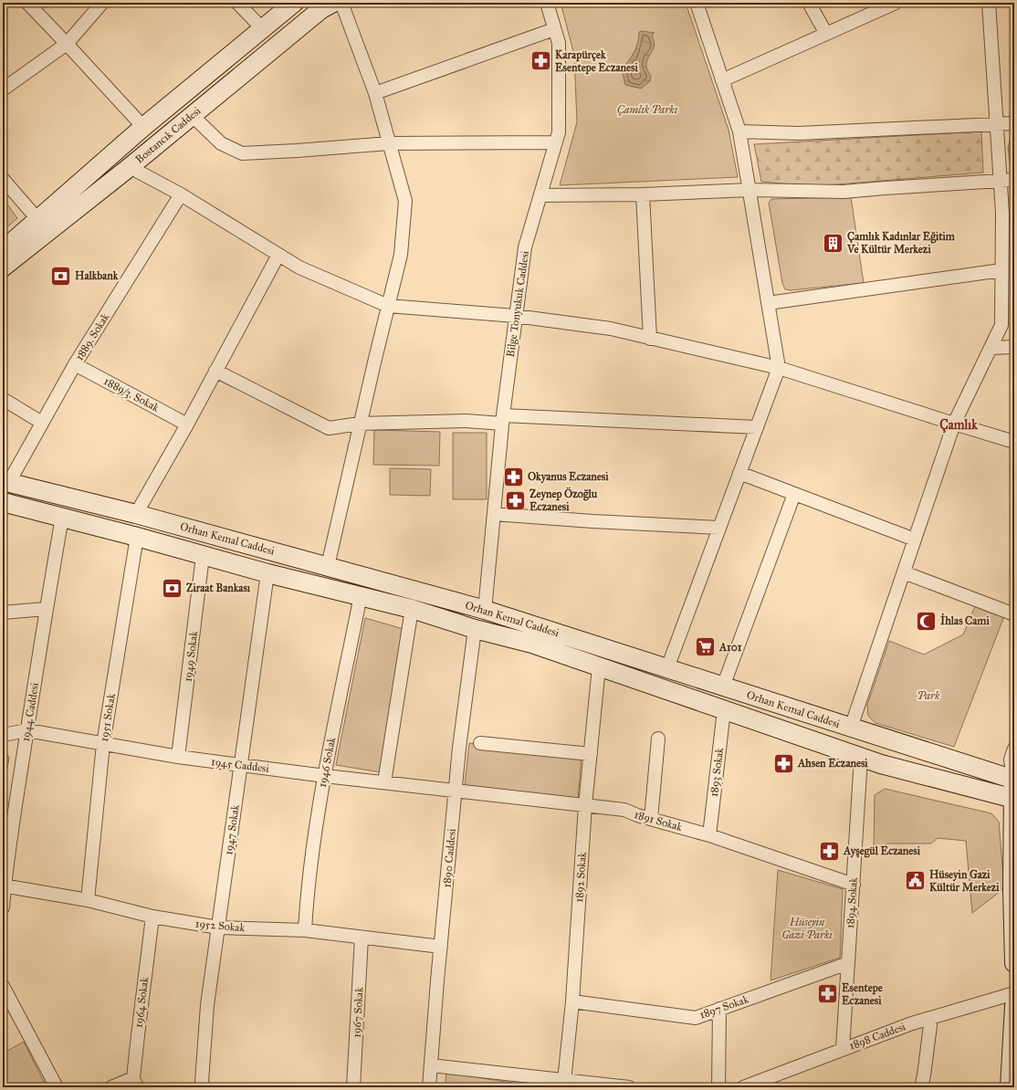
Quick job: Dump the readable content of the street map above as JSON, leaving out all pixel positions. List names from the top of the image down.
{
  "streets": {
    "main road": ["Bostancık Caddesi", "Orhan Kemal Caddesi"],
    "street": [
      "Bilge Tonyukuk Caddesi",
      "1889. Sokak",
      "1889/3. Sokak",
      "1949 Sokak",
      "1944 Caddesi",
      "1951 Sokak",
      "1946 Sokak",
      "1945 Caddesi",
      "1893 Sokak",
      "1891 Sokak",
      "1947 Sokak",
      "1890 Caddesi",
      "1892 Sokak",
      "1894 Sokak",
      "1952 Sokak",
      "1964 Sokak",
      "1897 Sokak",
      "1967 Sokak",
      "1898 Caddesi"
    ]
  },
  "crossings": [
    ["Bilge Tonyukuk Caddesi", "Orhan Kemal Caddesi"],
    ["1889. Sokak", "1889/3. Sokak"],
    ["1889. Sokak", "Orhan Kemal Caddesi"],
    ["Orhan Kemal Caddesi", "1949 Sokak"],
    ["Orhan Kemal Caddesi", "1944 Caddesi"],
    ["Orhan Kemal Caddesi", "1951 Sokak"],
    ["Orhan Kemal Caddesi", "1946 Sokak"],
    ["Orhan Kemal Caddesi", "1893 Sokak"],
    ["Orhan Kemal Caddesi", "1947 Sokak"],
    ["Orhan Kemal Caddesi", "1890 Caddesi"],
    ["Orhan Kemal Caddesi", "1892 Sokak"],
    ["Orhan Kemal Caddesi", "1894 Sokak"],
    ["1949 Sokak", "1945 Caddesi"],
    ["1944 Caddesi", "1945 Caddesi"],
    ["1944 Caddesi", "1952 Sokak"],
    ["1951 Sokak", "1945 Caddesi"],
    ["1951 Sokak", "1952 Sokak"],
    ["1946 Sokak", "1945 Caddesi"],
    ["1946 Sokak", "1952 Sokak"],
    ["1945 Caddesi", "1891 Sokak"],
    ["1945 Caddesi", "1947 Sokak"],
    ["1945 Caddesi", "1890 Caddesi"],
    ["1893 Sokak", "1891 Sokak"],
    ["1891 Sokak", "1890 Caddesi"],
    ["1891 Sokak", "1892 Sokak"],
    ["1891 Sokak", "1894 Sokak"],
    ["1947 Sokak", "1952 Sokak"],
    ["1890 Caddesi", "1952 Sokak"],
    ["1892 Sokak", "1897 Sokak"],
    ["1894 Sokak", "1897 Sokak"],
    ["1894 Sokak", "1898 Caddesi"],
    ["1952 Sokak", "1964 Sokak"],
    ["1952 Sokak", "1967 Sokak"]
  ],
  "districts": ["Çamlık"],
  "parks": ["Çamlık Parkı", "Park", "Hüseyin Gazi Parkı"],
  "places": {
    "pharmacy": [
      "Karapürçek Esentepe Eczanesi",
      "Okyanus Eczanesi",
      "Zeynep Özoğlu Eczanesi",
      "Ahsen Eczanesi",
      "Ayşegül Eczanesi",
      "Esentepe Eczanesi"
    ],
    "building": ["Çamlık Kadınlar Eğitim Ve Kültür Merkezi"],
    "bank": ["Halkbank", "Ziraat Bankası"],
    "mosque": ["İhlas Cami"],
    "supermarket": ["A101"],
    "public building": ["Hüseyin Gazi Kültür Merkezi"]
  }
}
